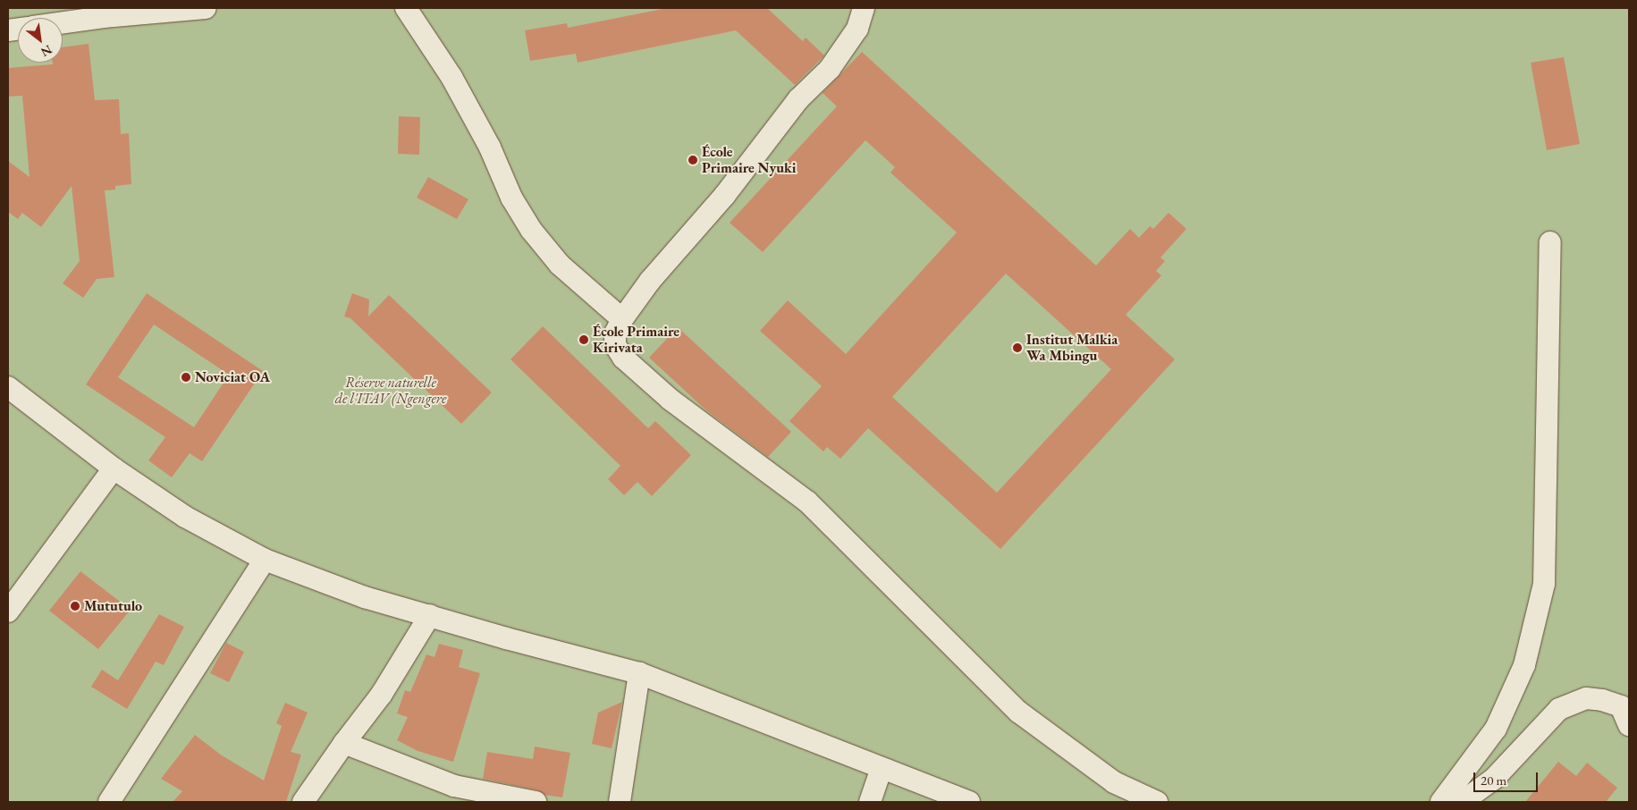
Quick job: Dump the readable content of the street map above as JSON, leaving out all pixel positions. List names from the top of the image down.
{
  "parks": ["Réserve naturelle de l'ITAV (Ngengere"],
  "places": [
    "École Primaire Nyuki",
    "École Primaire Kirivata",
    "Institut Malkia Wa Mbingu",
    "Noviciat OA",
    "Mututulo"
  ],
  "scale_bar": "20 m",
  "north": "bottom right"
}
